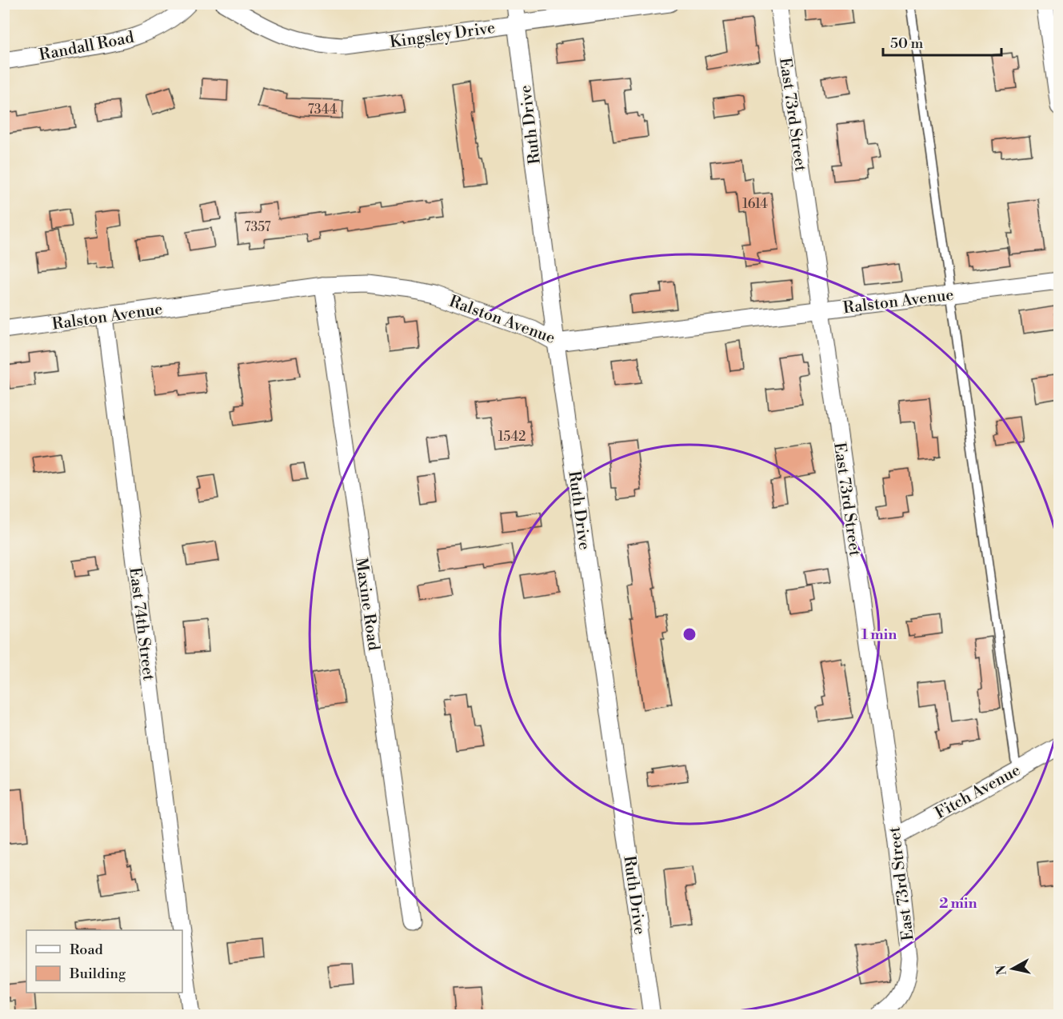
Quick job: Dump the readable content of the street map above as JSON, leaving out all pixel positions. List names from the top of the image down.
{
  "streets": {
    "street": [
      "Kingsley Drive",
      "Randall Road",
      "East 73rd Street",
      "Ruth Drive",
      "Ralston Avenue",
      "Maxine Road",
      "East 74th Street",
      "Fitch Avenue"
    ]
  },
  "crossings": [
    ["Kingsley Drive", "Ruth Drive"],
    ["East 73rd Street", "Ralston Avenue"],
    ["East 73rd Street", "Fitch Avenue"],
    ["Ruth Drive", "Ralston Avenue"],
    ["Ralston Avenue", "Maxine Road"],
    ["Ralston Avenue", "East 74th Street"]
  ],
  "house_numbers": [
    "7344",
    "1614",
    "7357",
    "1542"
  ],
  "legend": ["Road", "Building"],
  "scale_bar": "50 m",
  "north": "left",
  "rings": ["1 min", "2 min"]
}
